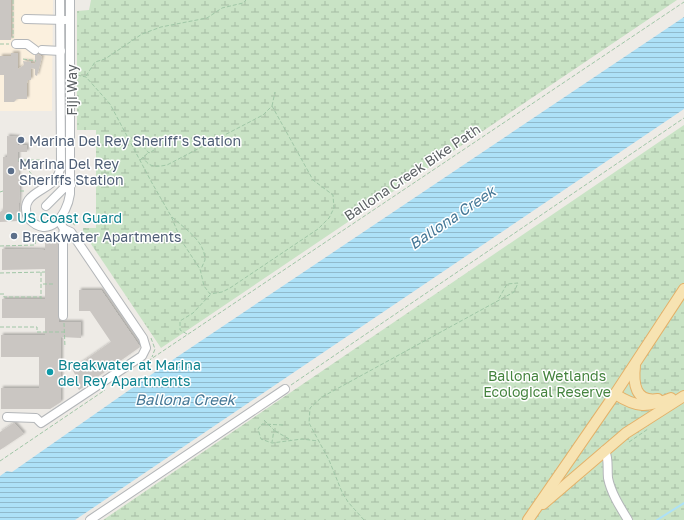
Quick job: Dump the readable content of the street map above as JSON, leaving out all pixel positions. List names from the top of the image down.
{
  "streets": {
    "street": ["Fiji Way"],
    "path": ["Ballona Creek Bike Path"]
  },
  "water": ["Ballona Creek"],
  "parks": ["Ballona Wetlands Ecological Reserve"],
  "places": [
    "Marina Del Rey Sheriff's Station",
    "Marina Del Rey Sheriffs Station",
    "US Coast Guard",
    "Breakwater Apartments",
    "Breakwater at Marina del Rey Apartments"
  ]
}
